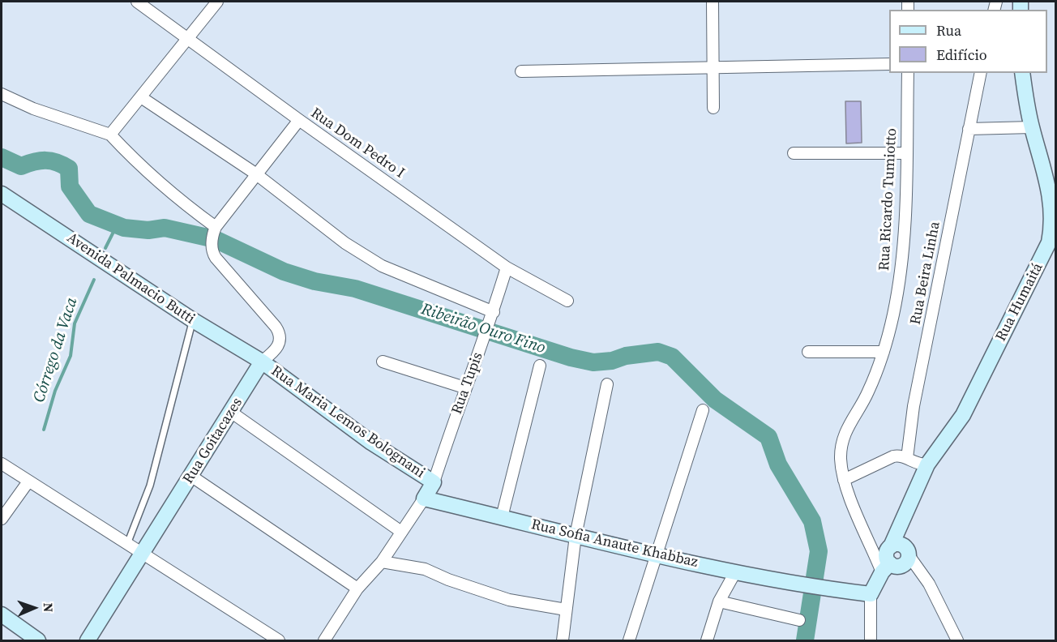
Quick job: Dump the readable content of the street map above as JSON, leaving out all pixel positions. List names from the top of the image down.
{
  "streets": {
    "street": [
      "Rua Dom Pedro I",
      "Rua Ricardo Tumiotto",
      "Rua Beira Linha",
      "Avenida Palmacio Butti",
      "Rua Humaitá",
      "Rua Tupis",
      "Rua Maria Lemos Bolognani",
      "Rua Goitacazes",
      "Rua Sofia Anaute Khabbaz"
    ]
  },
  "crossings": [
    ["Rua Dom Pedro I", "Rua Tupis"],
    ["Rua Ricardo Tumiotto", "Rua Humaitá"],
    ["Avenida Palmacio Butti", "Rua Maria Lemos Bolognani"],
    ["Avenida Palmacio Butti", "Rua Goitacazes"],
    ["Rua Tupis", "Rua Maria Lemos Bolognani"],
    ["Rua Tupis", "Rua Sofia Anaute Khabbaz"],
    ["Rua Maria Lemos Bolognani", "Rua Goitacazes"]
  ],
  "water": ["Ribeirão Ouro Fino", "Córrego da Vaca"],
  "legend": ["Rua", "Edifício"],
  "north": "right"
}
